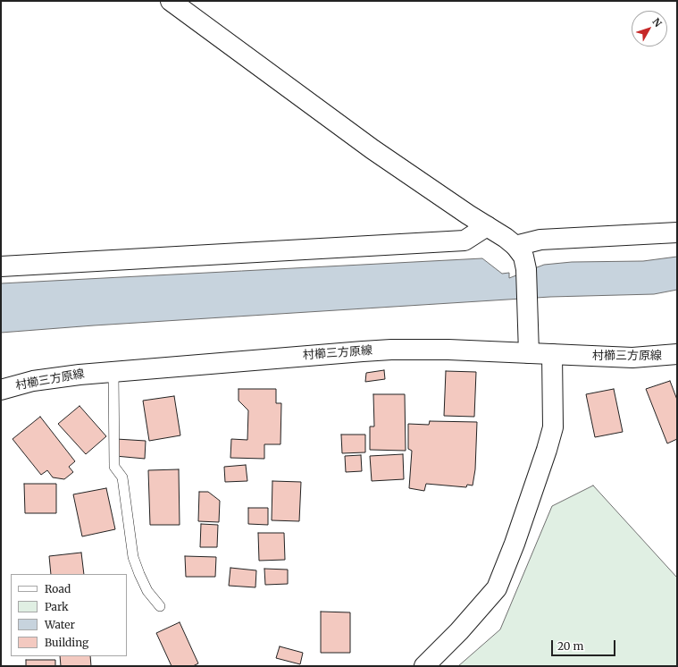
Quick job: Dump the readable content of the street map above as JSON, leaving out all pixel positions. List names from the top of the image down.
{
  "streets": {
    "street": ["村櫛三方原線"]
  },
  "legend": [
    "Road",
    "Park",
    "Water",
    "Building"
  ],
  "scale_bar": "20 m",
  "north": "top right"
}
